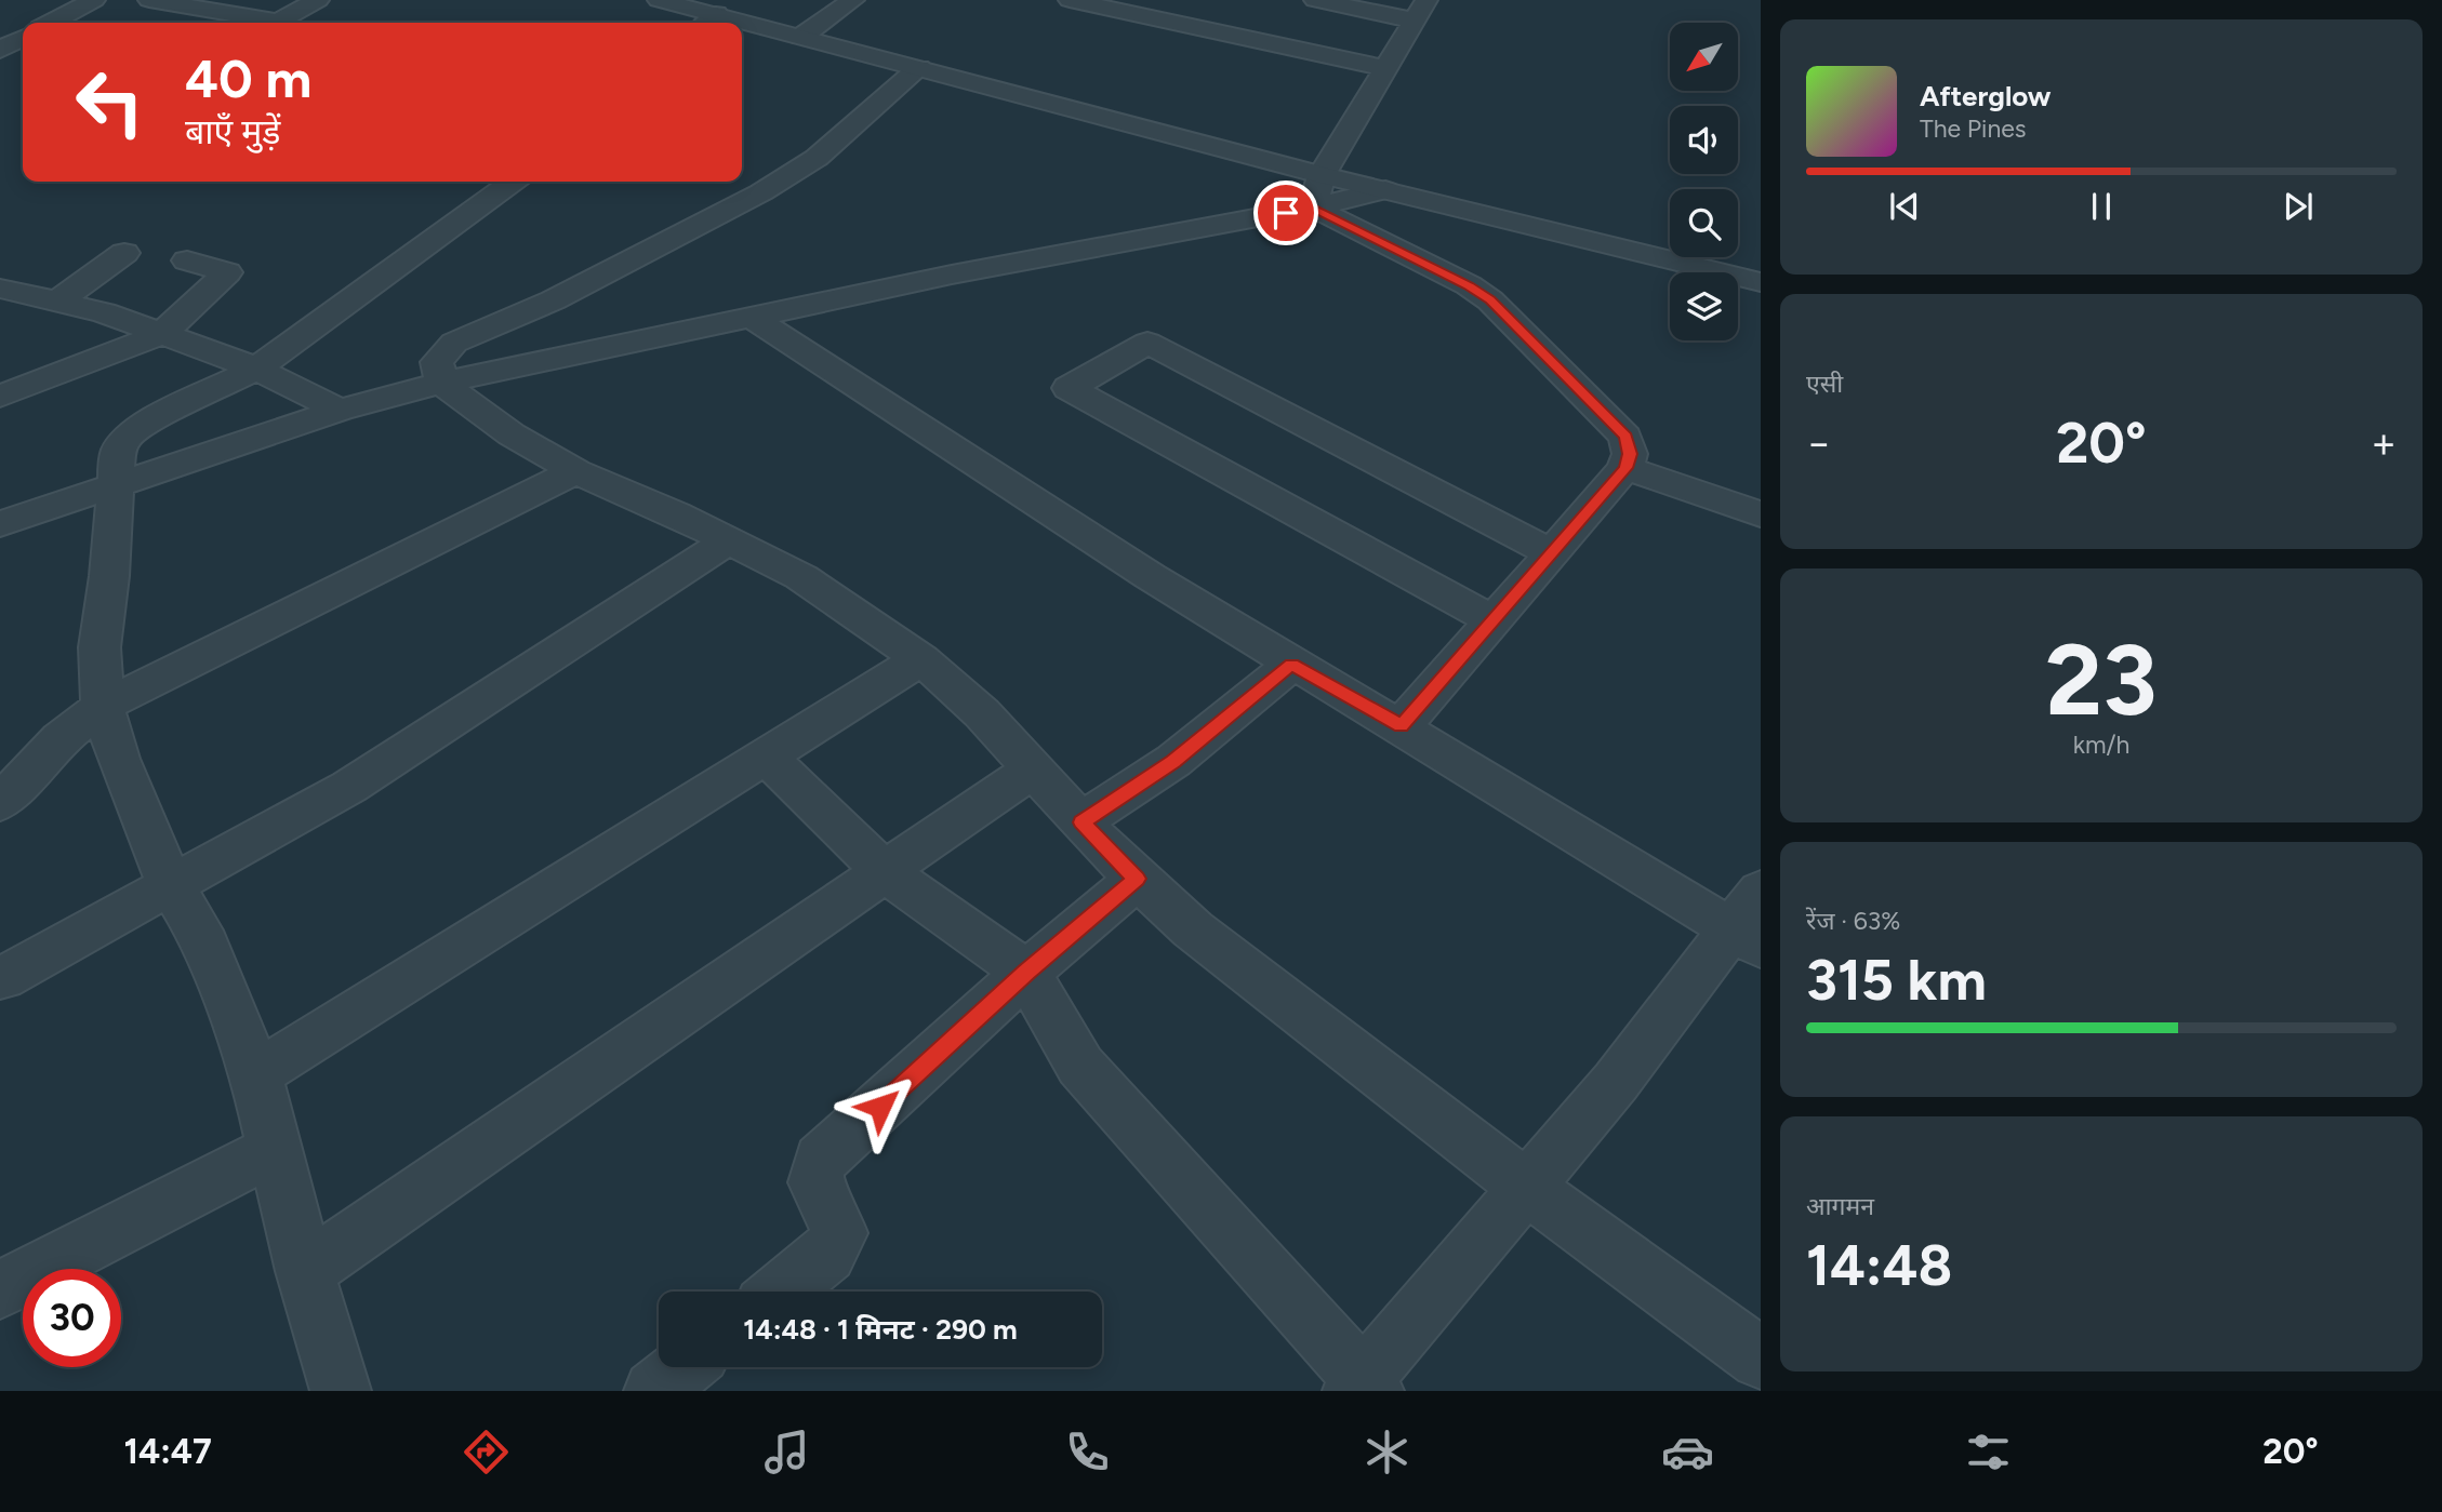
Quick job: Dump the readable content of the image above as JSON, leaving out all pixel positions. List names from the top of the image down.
{
  "north": "bottom left",
  "page": {
    "turn": ["40 m", "बाएँ मुड़ें"],
    "song": ["Afterglow", "The Pines"],
    "tile": [
      "एसी",
      ["23", "km/h"],
      ["रेंज · 63%", "315 km"],
      ["आगमन", "14:48"]
    ],
    "heat": ["−", "20°", "+"],
    "limit": "30",
    "trip": "14:48 · 1 मिनट · 290 m",
    "tabs": ["14:47", "20°"]
  }
}
